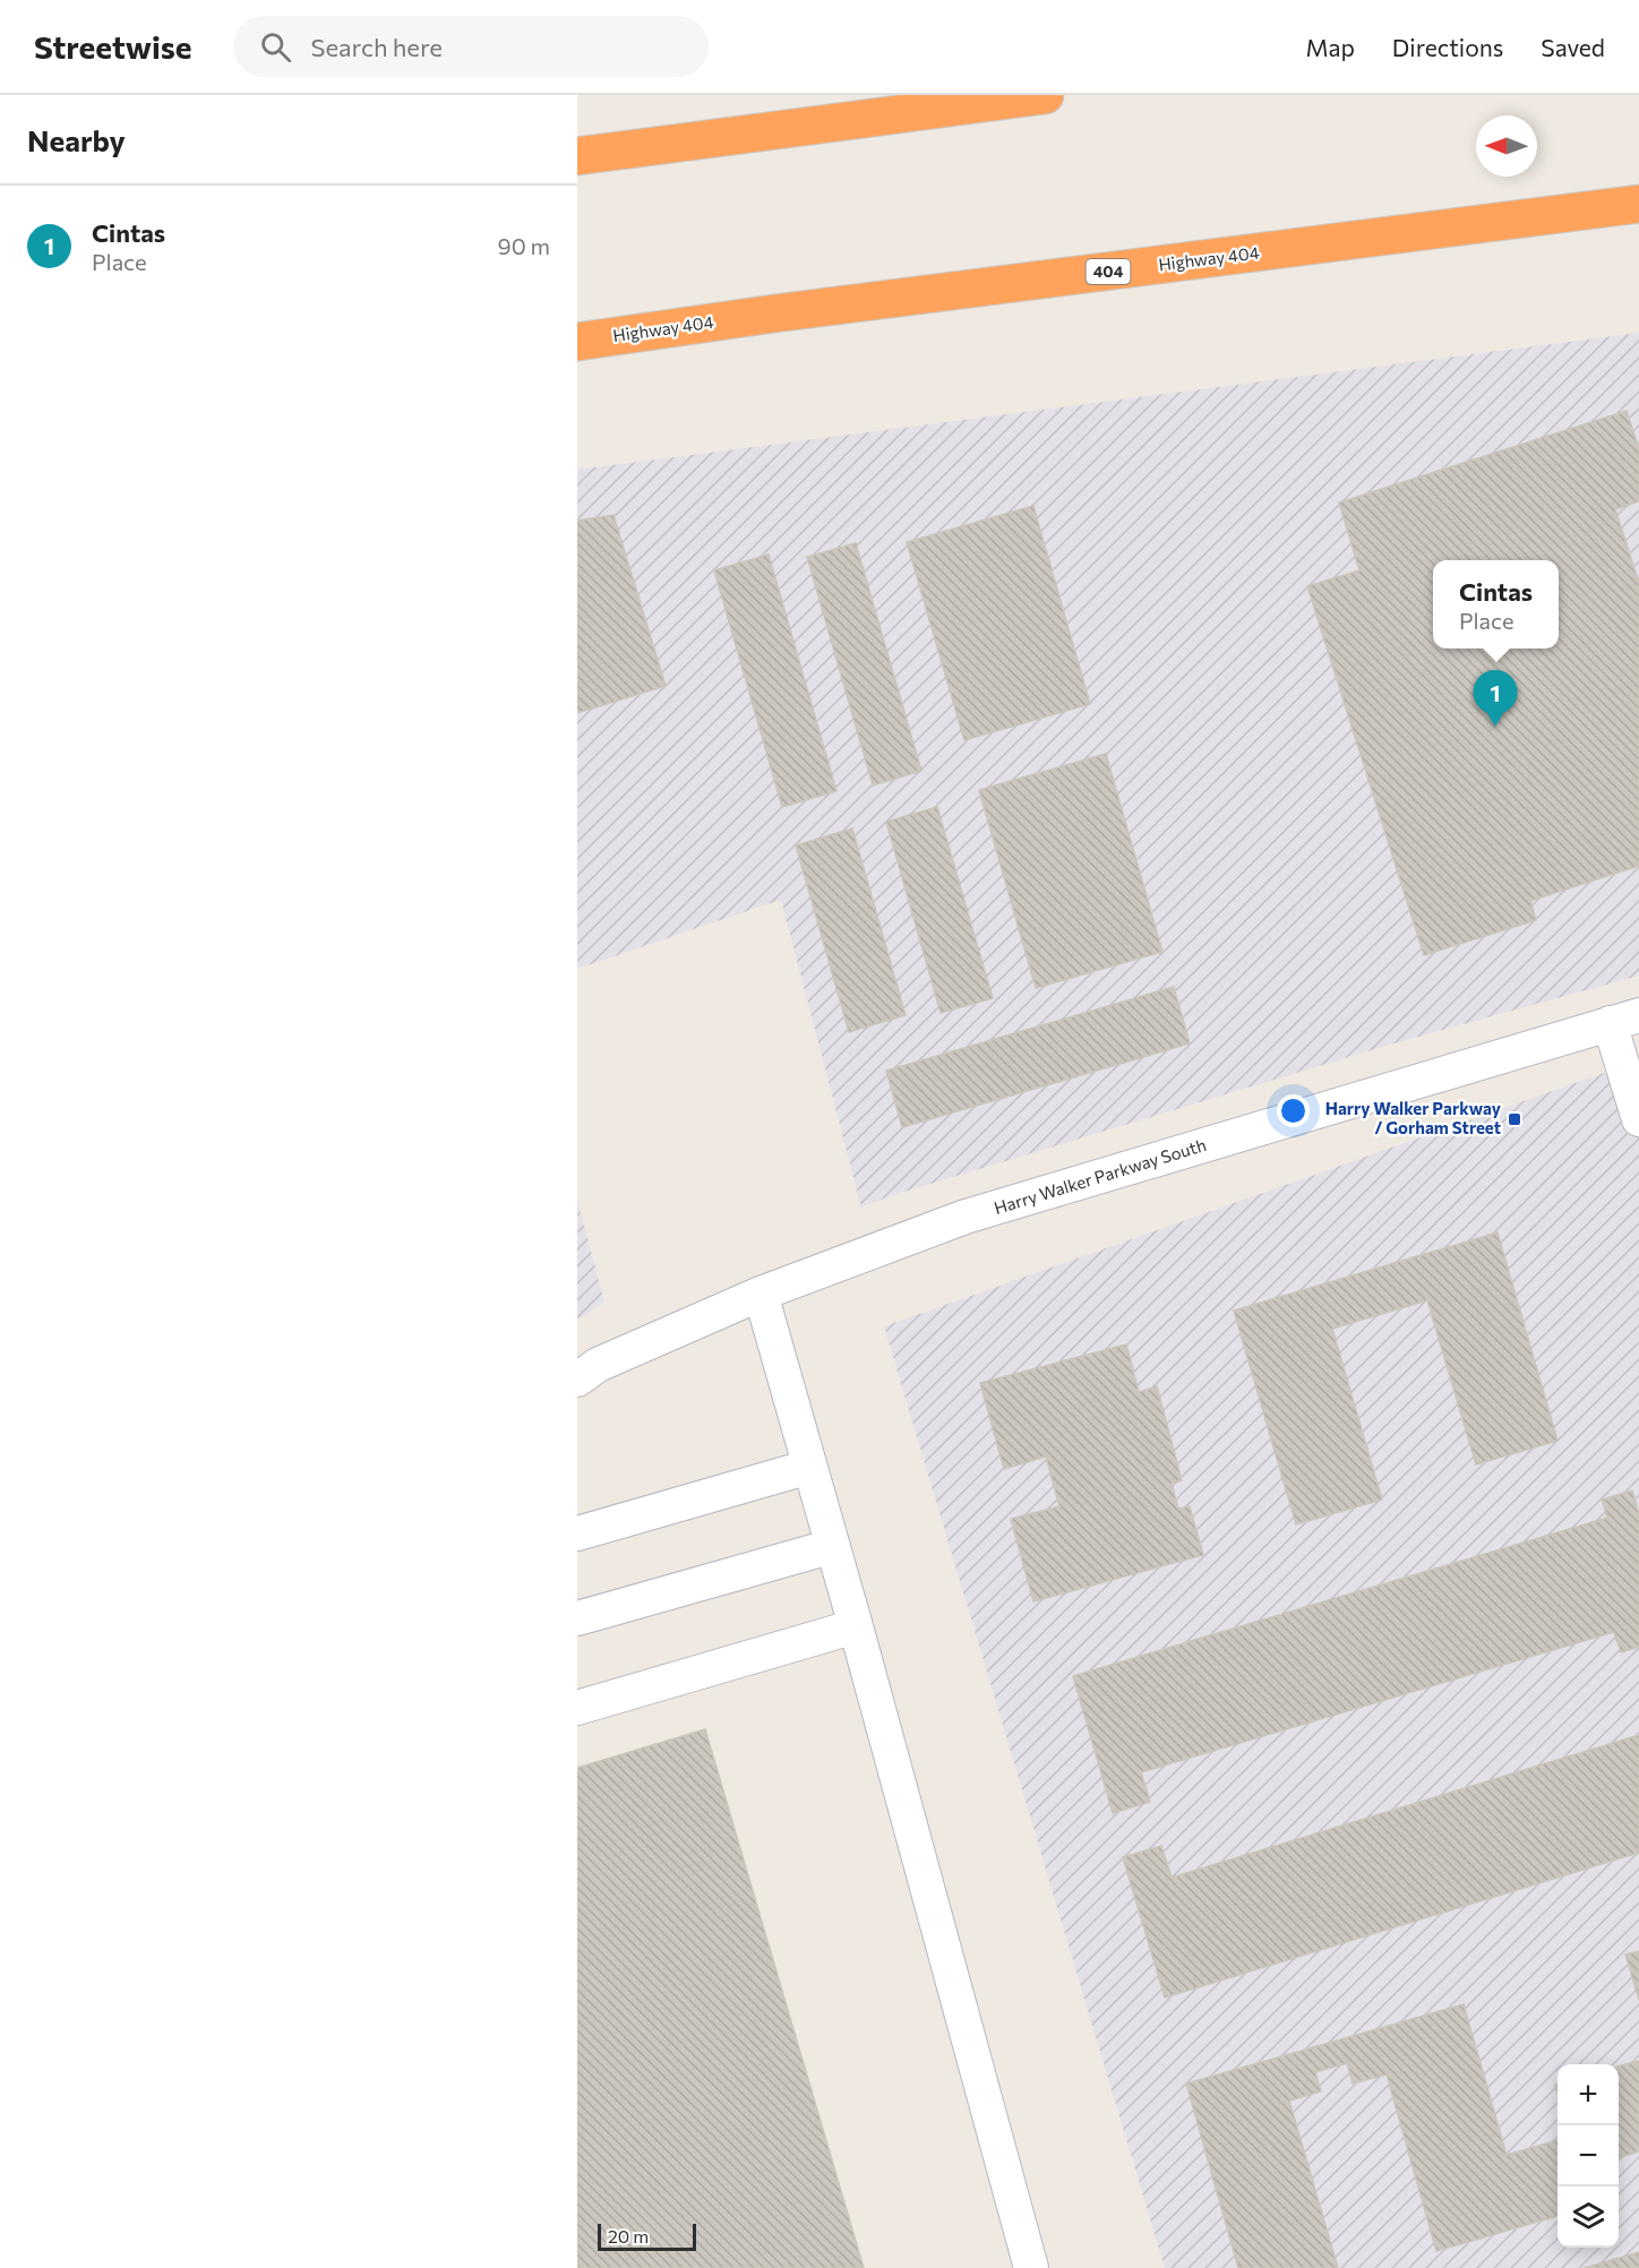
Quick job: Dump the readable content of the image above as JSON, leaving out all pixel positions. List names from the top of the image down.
{
  "streets": {
    "highway": ["Highway 404", "404"],
    "street": ["Harry Walker Parkway South"]
  },
  "places": {
    "transit": ["Harry Walker Parkway / Gorham Street"]
  },
  "scale_bar": "20 m",
  "north": "left",
  "page": {
    "header": "Streetwise",
    "search": "Search here",
    "nav": ["Map", "Directions", "Saved"],
    "heading": "Nearby",
    "list": [
      {
        "mark": "1",
        "name": "Cintas",
        "note": "Place",
        "value": "90 m"
      }
    ],
    "popup": ["Cintas", "Place"],
    "pins": "1",
    "map_buttons": ["+", "−"],
    "scale": "20 m"
  }
}
